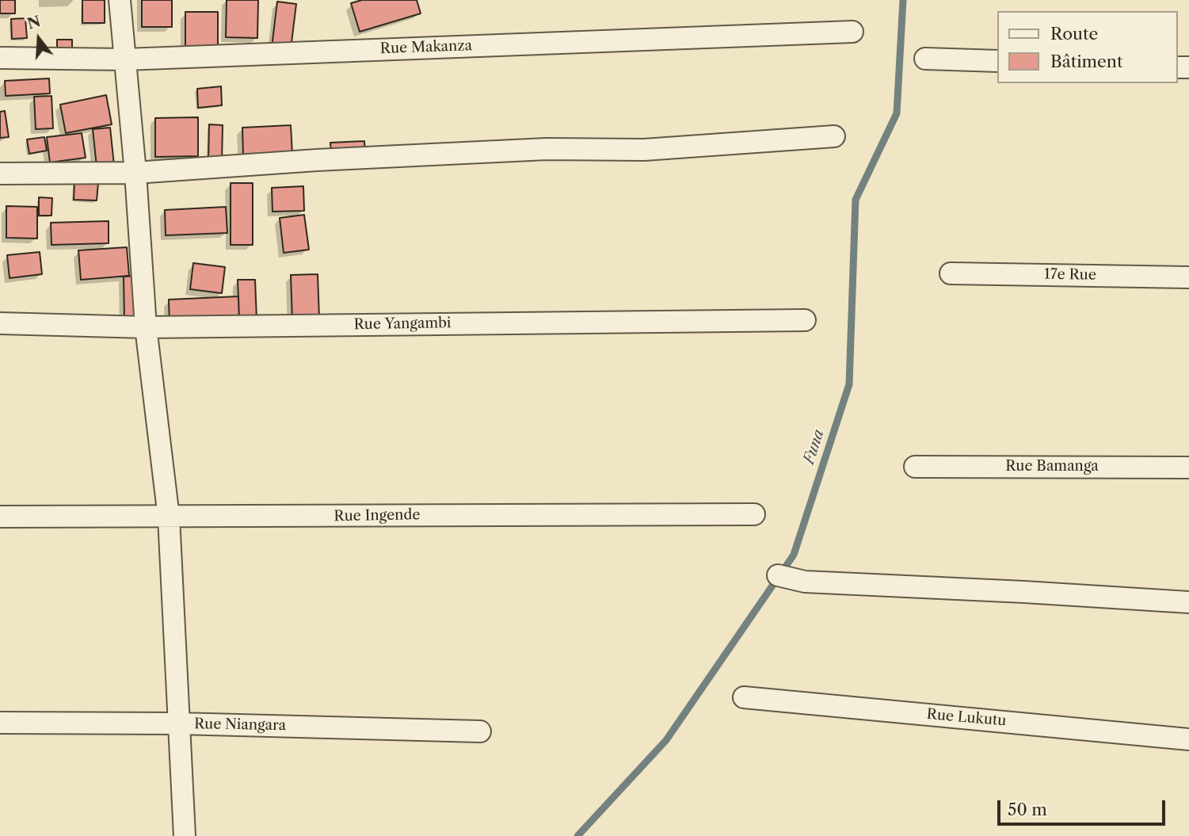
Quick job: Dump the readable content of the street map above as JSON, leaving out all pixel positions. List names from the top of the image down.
{
  "streets": {
    "street": [
      "Rue Makanza",
      "17e Rue",
      "Rue Yangambi",
      "Rue Bamanga",
      "Rue Ingende",
      "Rue Lukutu",
      "Rue Niangara"
    ]
  },
  "water": ["Funa"],
  "legend": ["Route", "Bâtiment"],
  "scale_bar": "50 m",
  "north": "top"
}
